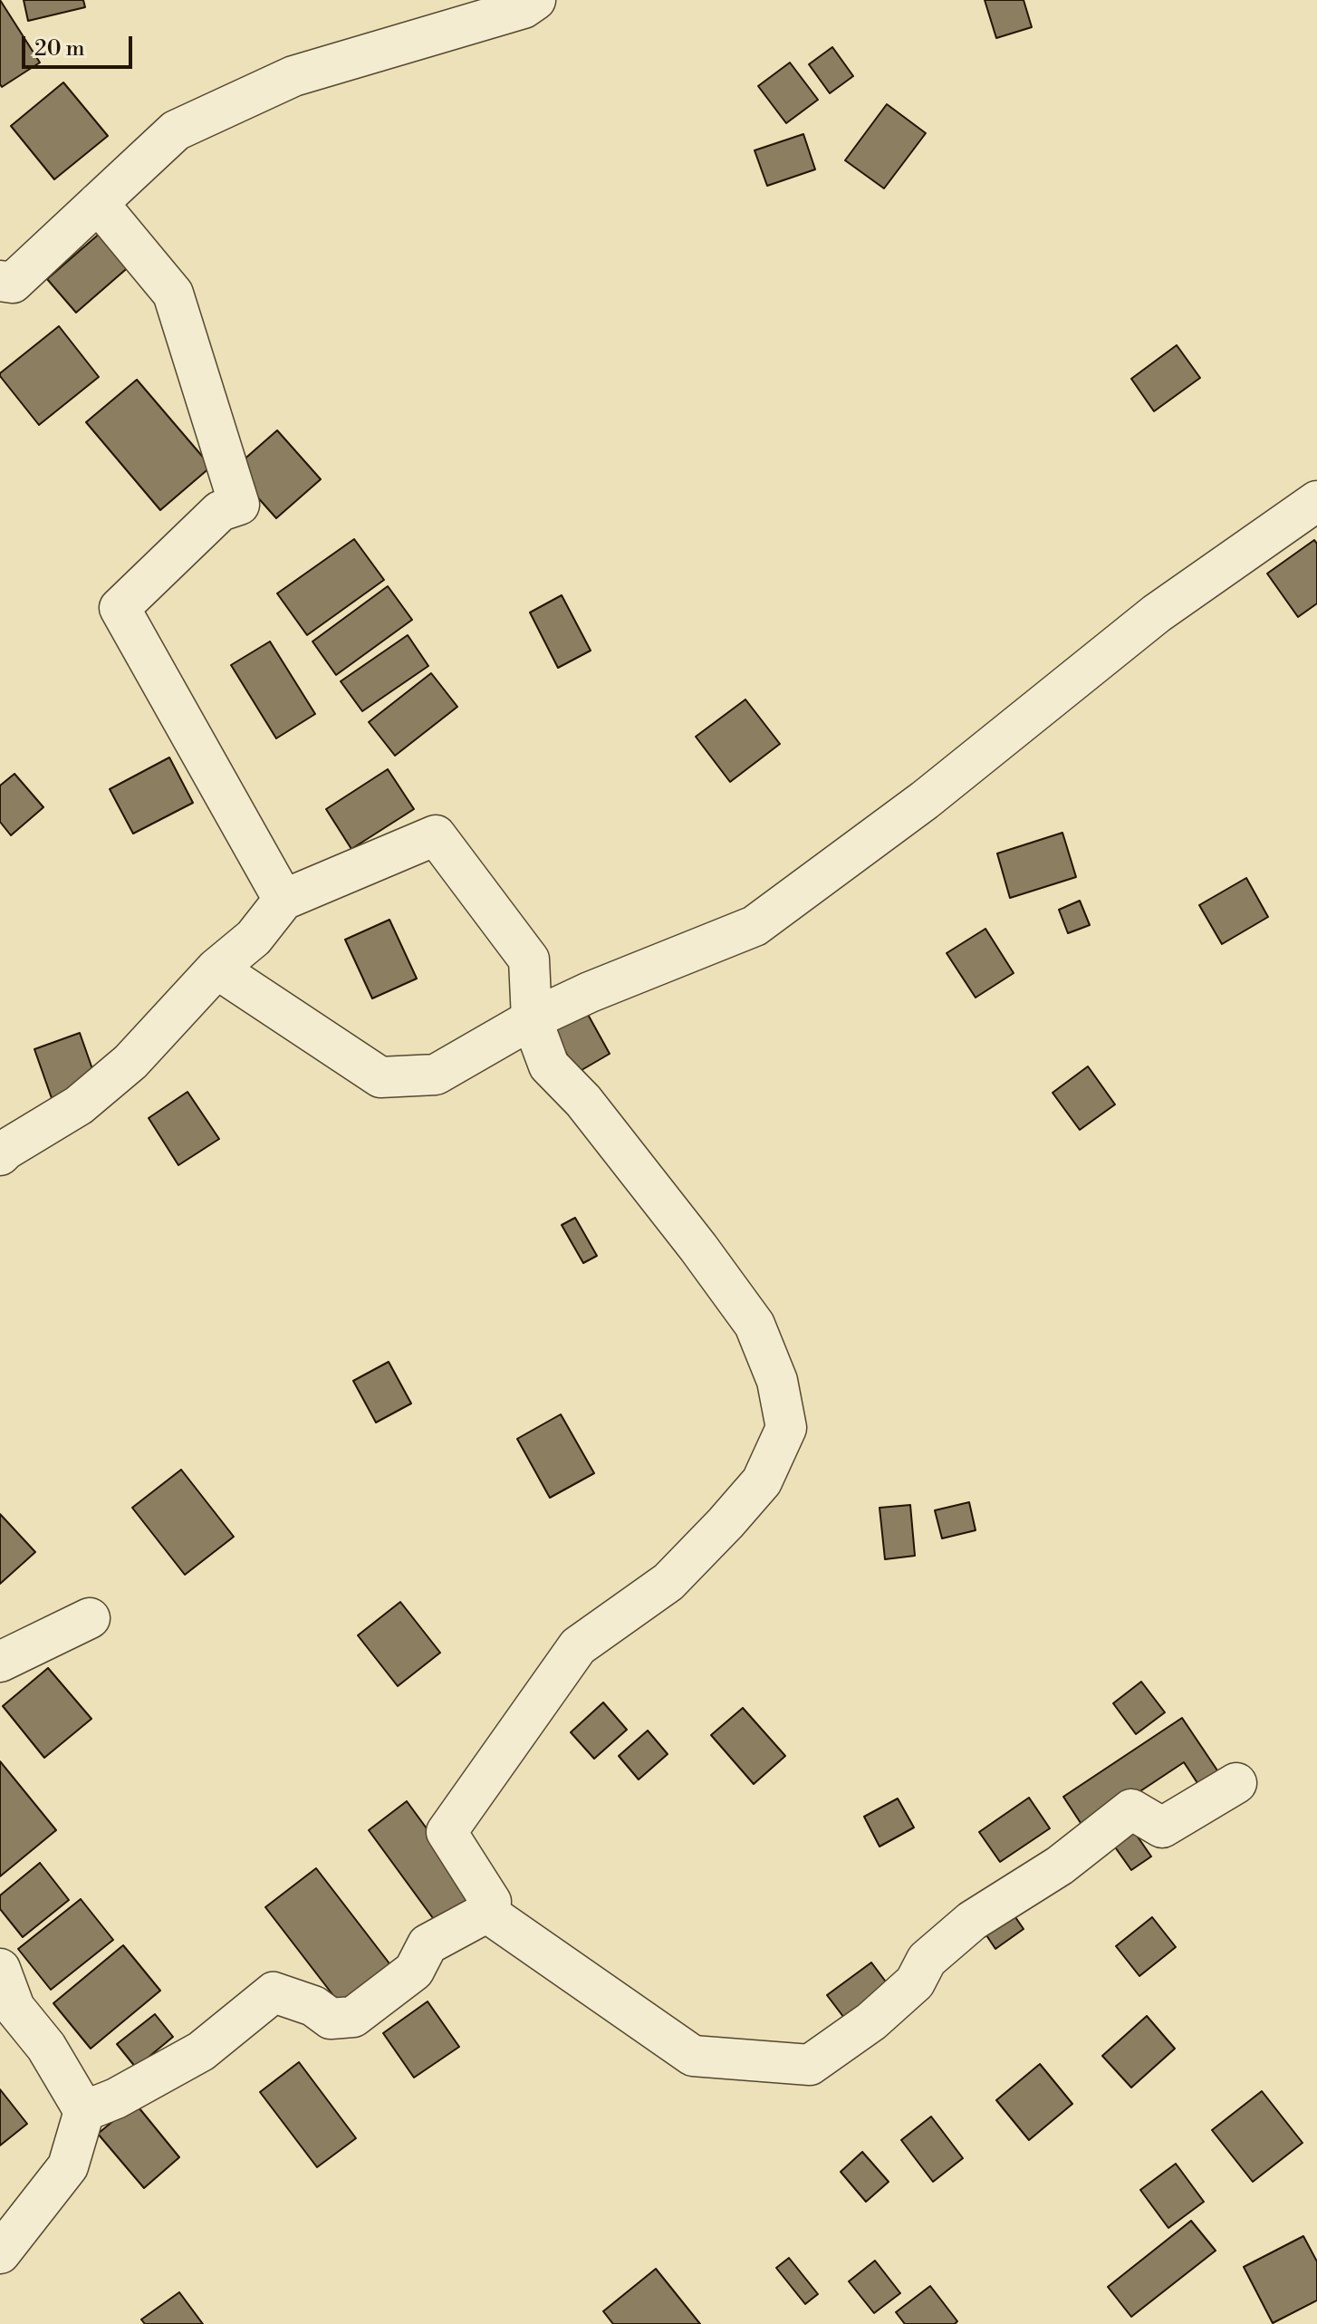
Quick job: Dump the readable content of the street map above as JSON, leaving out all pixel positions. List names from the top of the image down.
{
  "scale_bar": "20 m"
}
